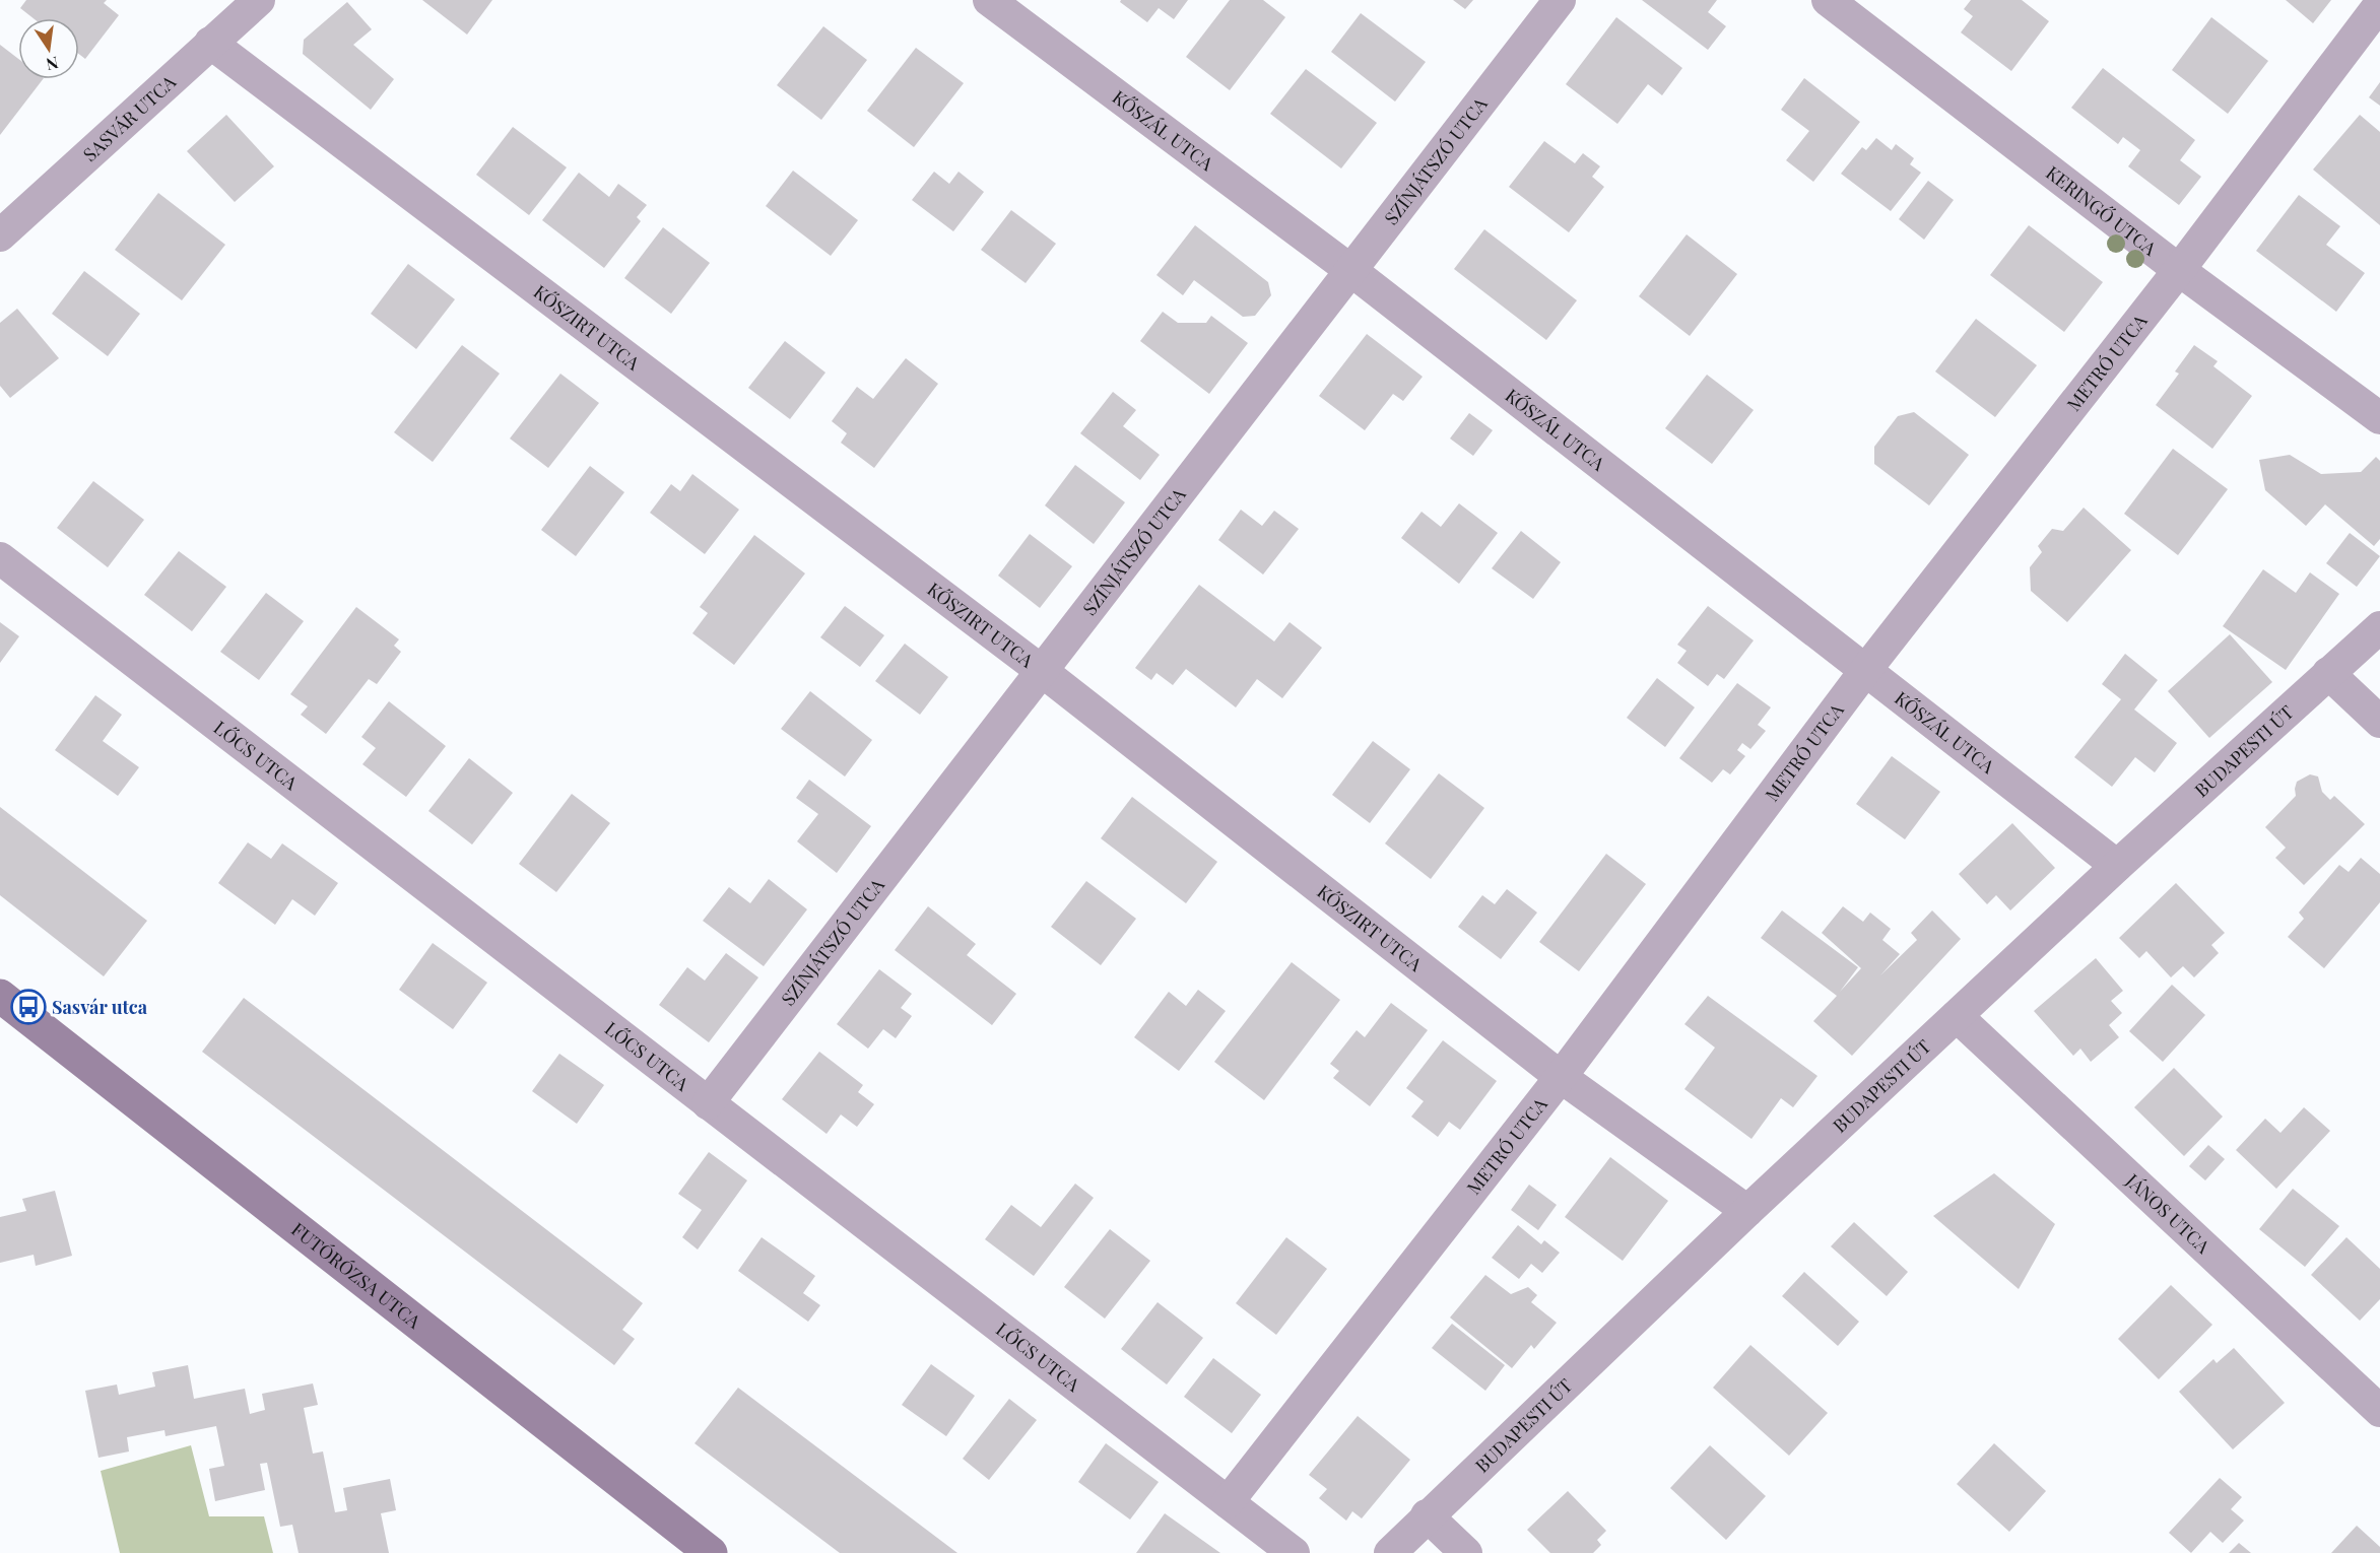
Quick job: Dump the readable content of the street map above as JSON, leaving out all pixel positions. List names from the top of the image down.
{
  "streets": {
    "street": [
      "SASVÁR UTCA",
      "KŐSZÁL UTCA",
      "SZÍNJÁTSZÓ UTCA",
      "KERINGŐ UTCA",
      "KŐSZIRT UTCA",
      "METRÓ UTCA",
      "BUDAPESTI ÚT",
      "LŐCS UTCA",
      "JÁNOS UTCA",
      "FUTÓRÓZSA UTCA"
    ]
  },
  "crossings": [
    ["SASVÁR UTCA", "KŐSZIRT UTCA"],
    ["KŐSZÁL UTCA", "SZÍNJÁTSZÓ UTCA"],
    ["KŐSZÁL UTCA", "METRÓ UTCA"],
    ["KŐSZÁL UTCA", "BUDAPESTI ÚT"],
    ["SZÍNJÁTSZÓ UTCA", "KŐSZIRT UTCA"],
    ["SZÍNJÁTSZÓ UTCA", "LŐCS UTCA"],
    ["KERINGŐ UTCA", "METRÓ UTCA"],
    ["KŐSZIRT UTCA", "METRÓ UTCA"],
    ["KŐSZIRT UTCA", "BUDAPESTI ÚT"],
    ["METRÓ UTCA", "LŐCS UTCA"],
    ["BUDAPESTI ÚT", "JÁNOS UTCA"]
  ],
  "places": {
    "bus stop": ["Sasvár utca"]
  },
  "north": "bottom"
}
